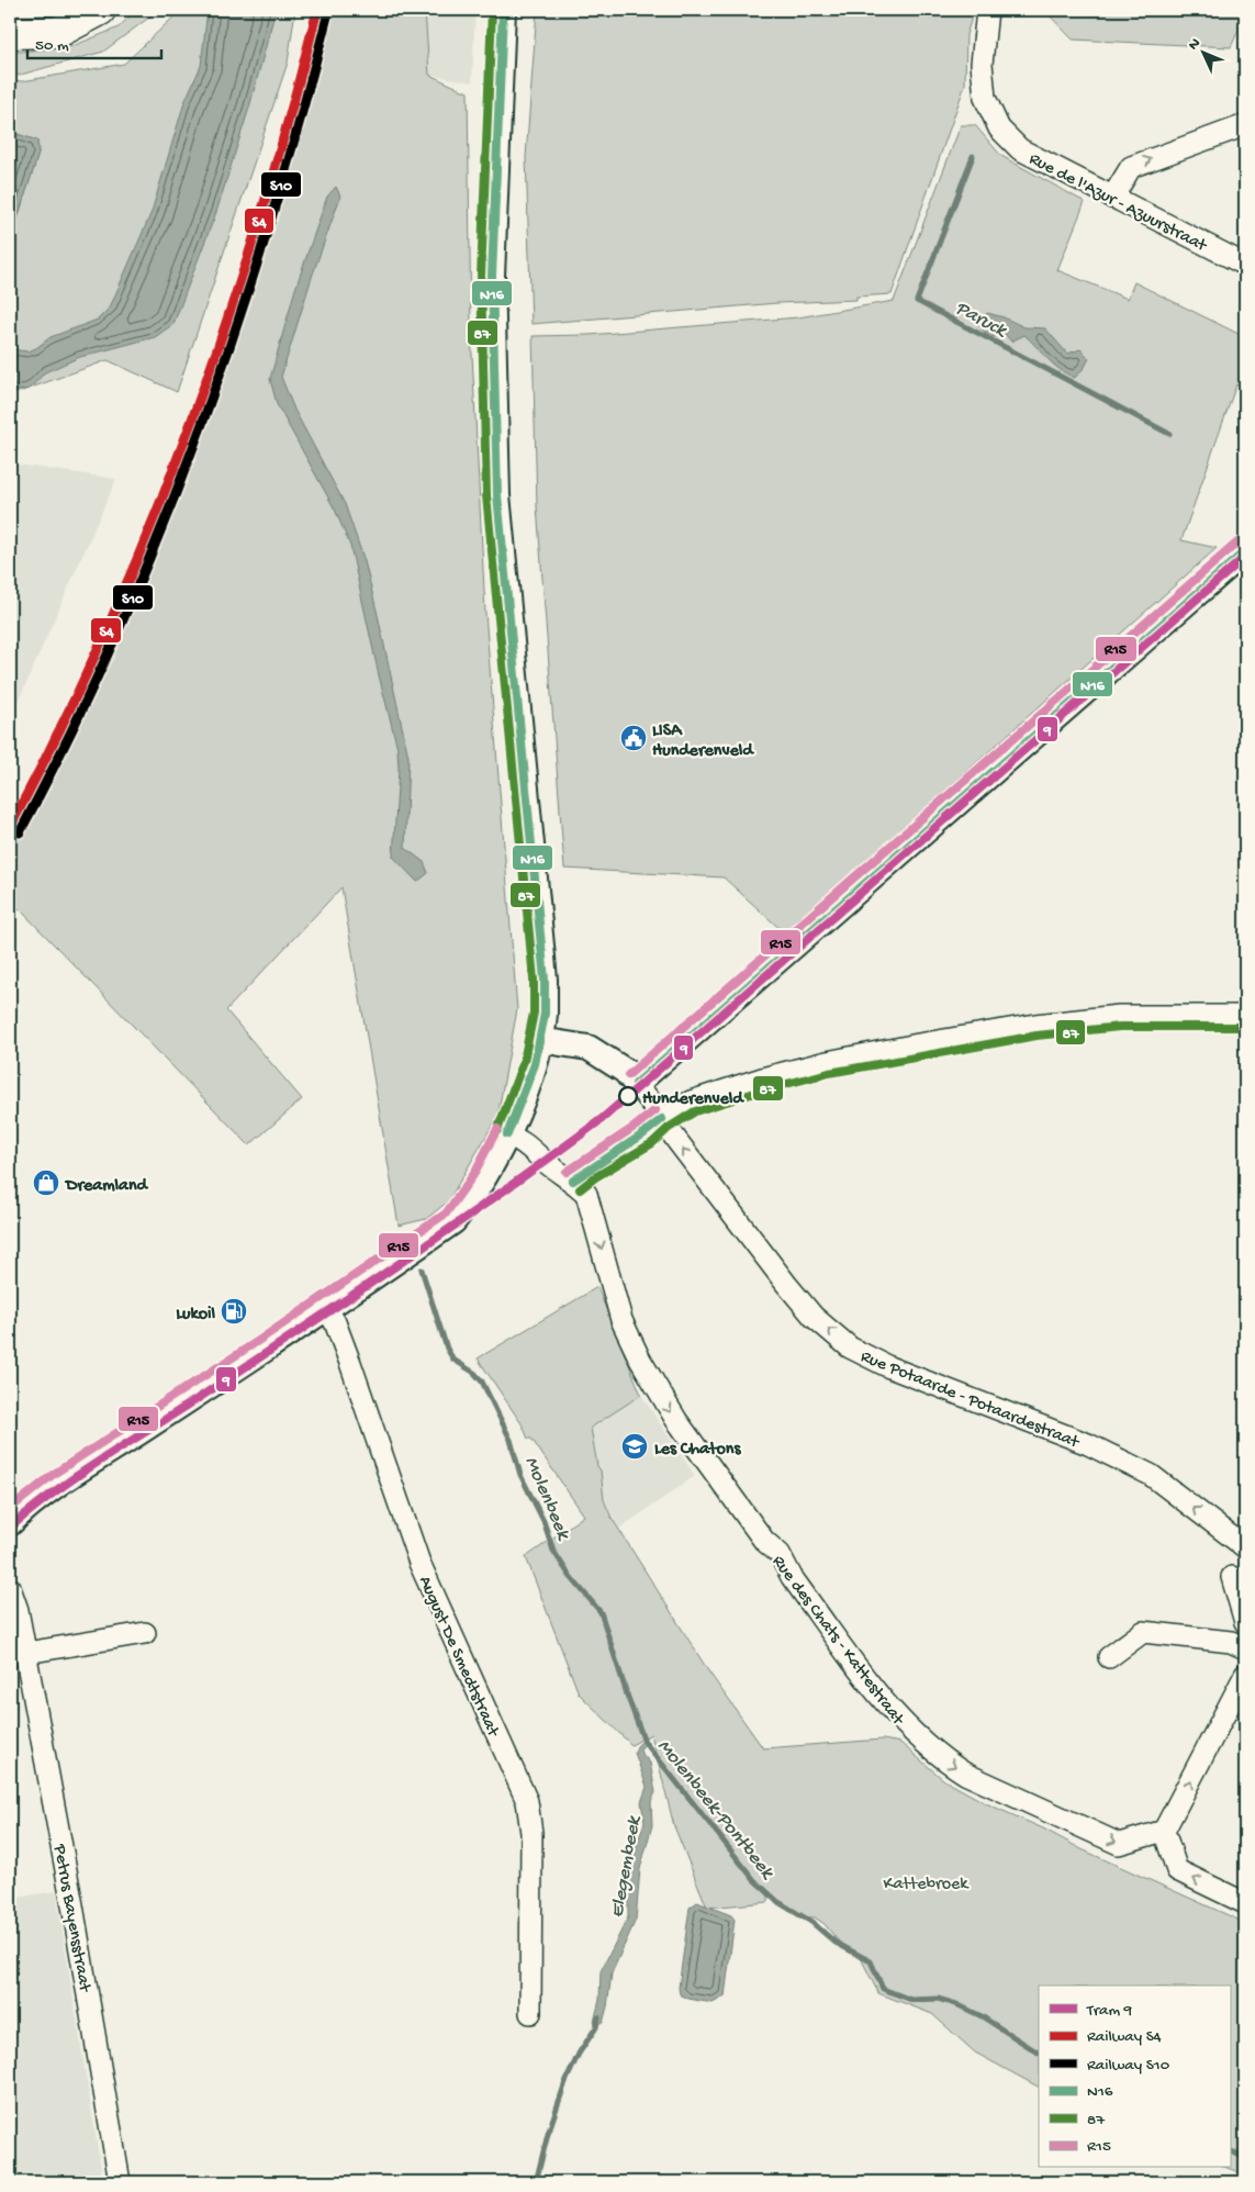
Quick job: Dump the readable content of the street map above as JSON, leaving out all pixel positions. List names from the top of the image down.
{
  "streets": {
    "street": [
      "Rue de l'Azur - Azuurstraat",
      "Rue Potaarde - Potaardestraat",
      "Rue des Chats - Kattestraat",
      "August De Smedtstraat",
      "Petrus Bayensstraat"
    ]
  },
  "one_way": ["Rue Potaarde - Potaardestraat", "Rue des Chats - Kattestraat"],
  "water": [
    "Paruck",
    "Molenbeek",
    "Molenbeek-Pontbeek",
    "Elegembeek"
  ],
  "parks": ["Kattebroek"],
  "places": {
    "public building": ["LISA Hunderenveld"],
    "other": ["Hunderenveld"],
    "shop": ["Dreamland"],
    "fuel station": ["Lukoil"],
    "school or university": ["Les Chatons"]
  },
  "lines": [
    "rail line S4",
    "transit line N16",
    "transit line 87",
    "rail line S10",
    "transit line R15",
    "tram line 9"
  ],
  "legend": [
    "Tram 9",
    "Railway S4",
    "Railway S10",
    "N16",
    "87",
    "R15"
  ],
  "scale_bar": "50 m",
  "north": "top left"
}
